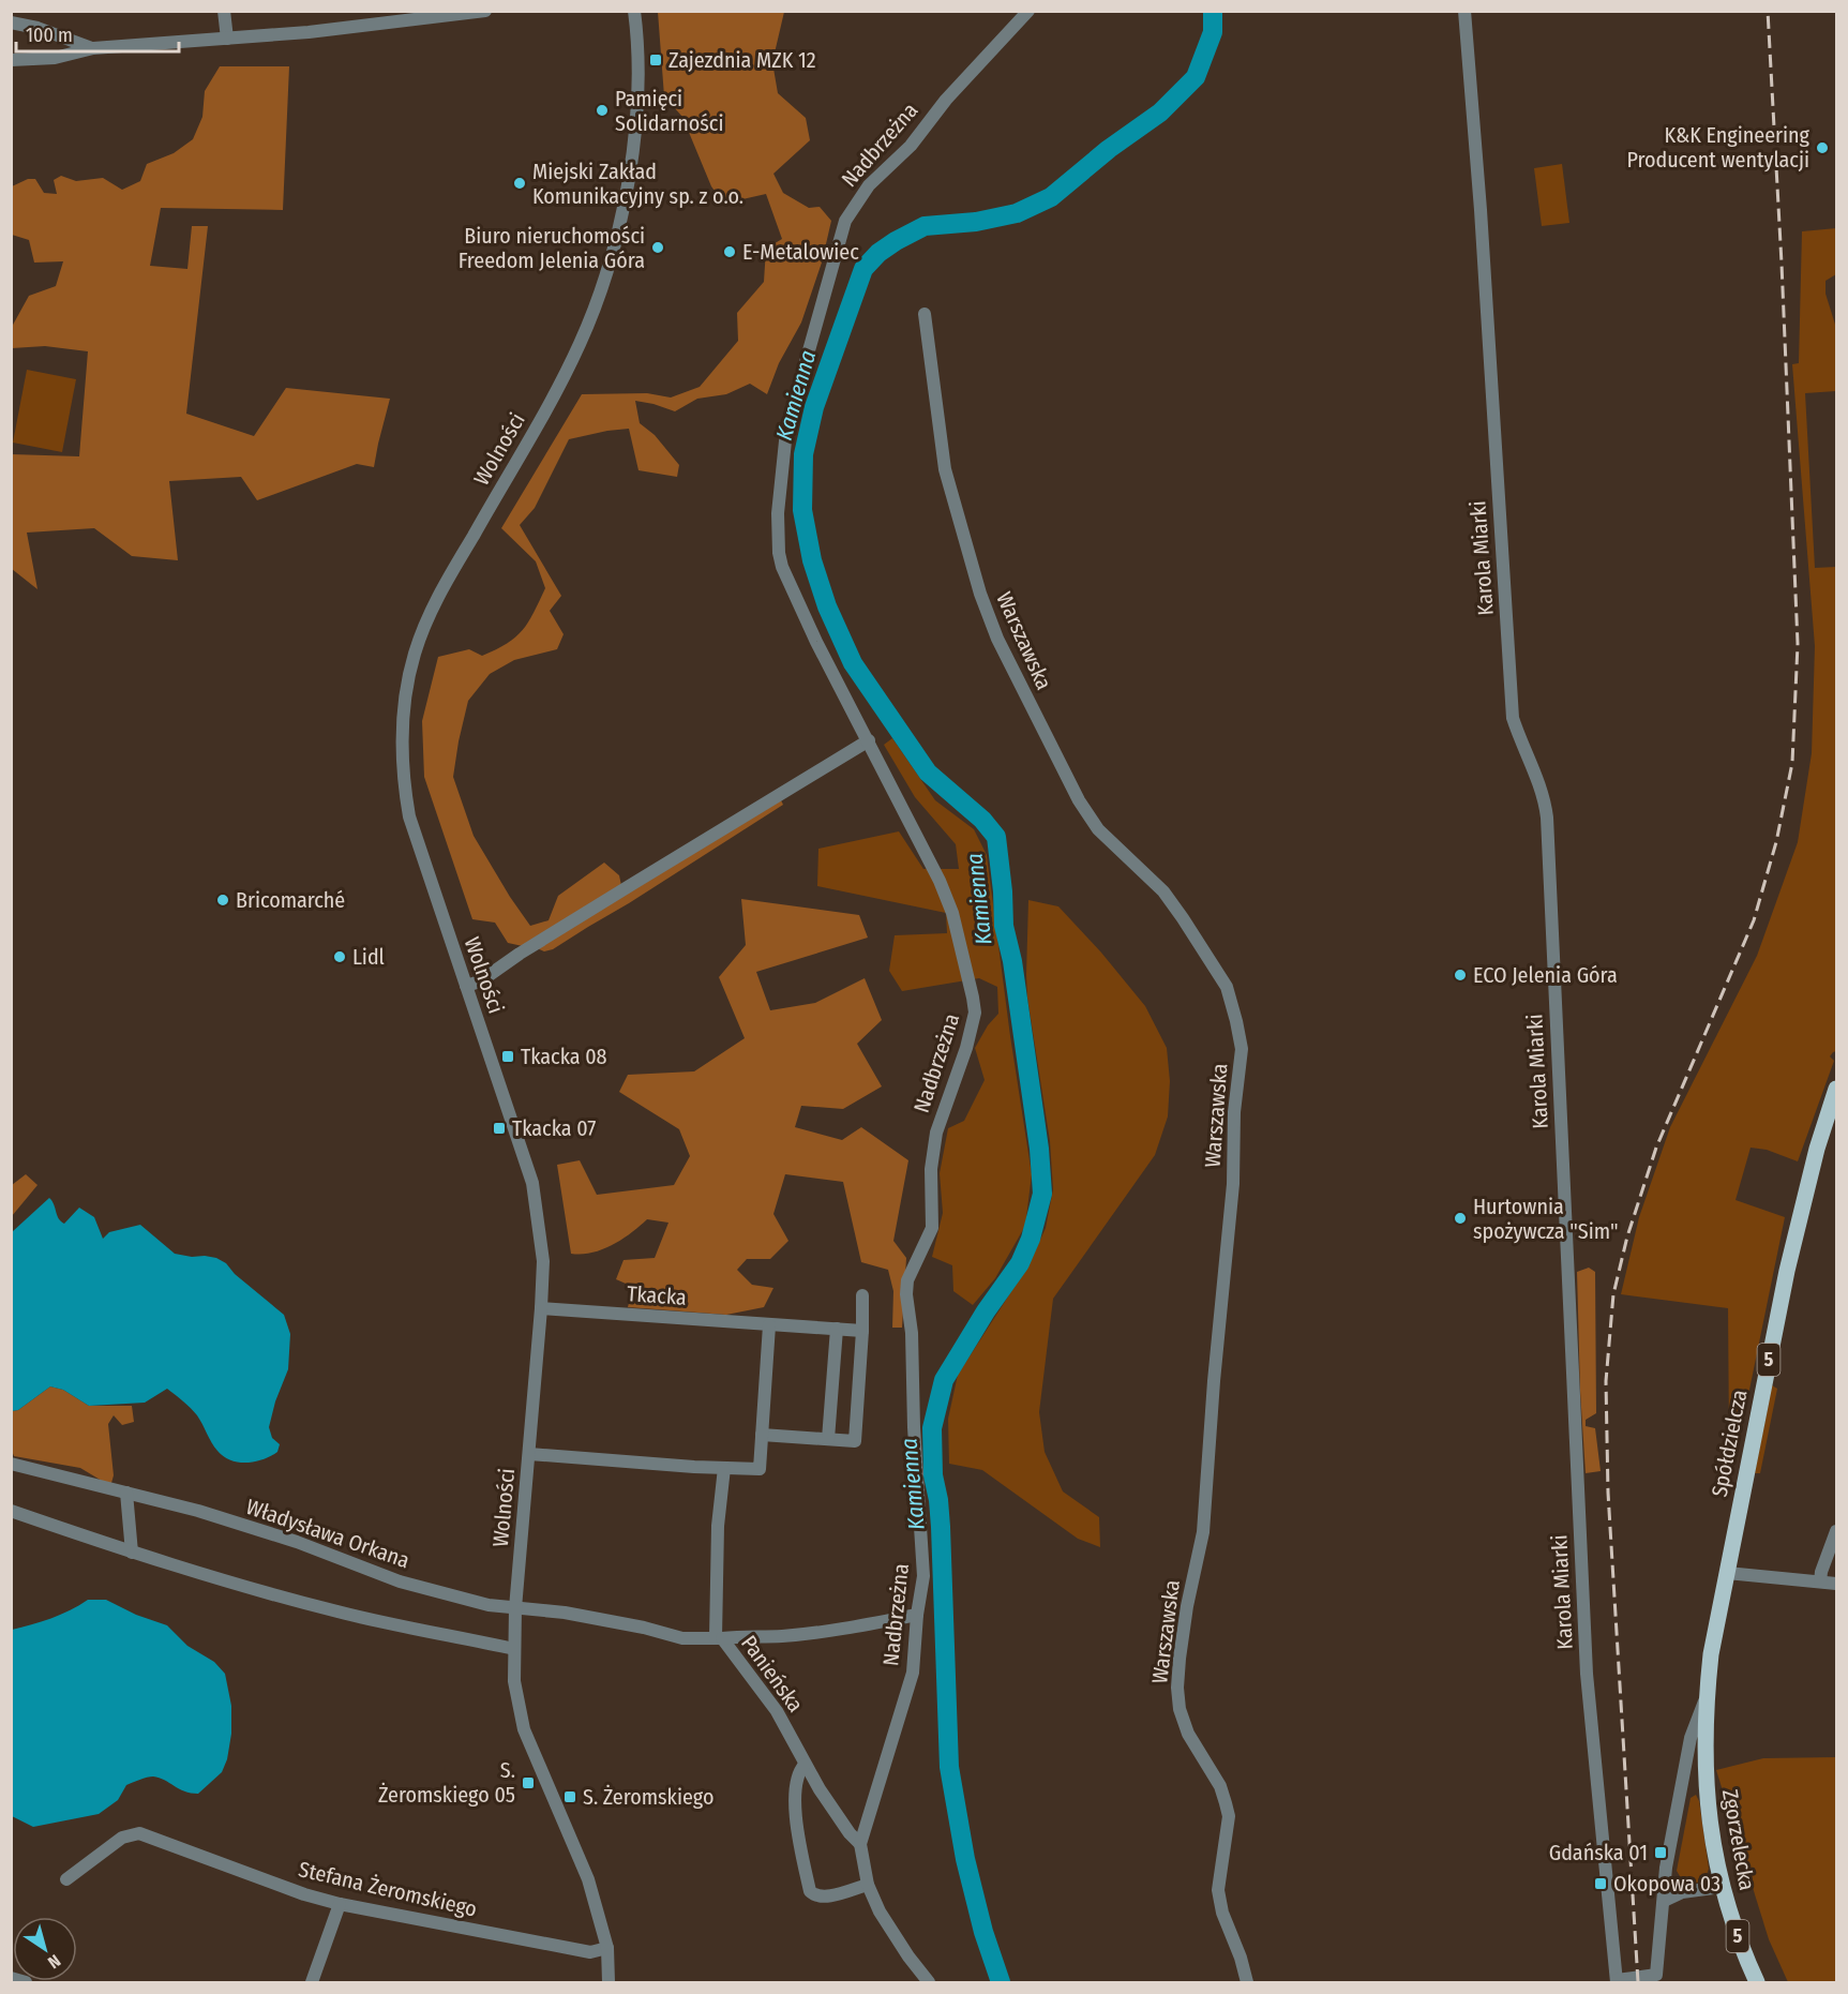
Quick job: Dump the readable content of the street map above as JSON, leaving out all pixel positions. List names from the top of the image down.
{
  "streets": {
    "main road": ["5", "Spółdzielcza", "Zgorzelecka"],
    "street": [
      "Nadbrzeżna",
      "Wolności",
      "Karola Miarki",
      "Warszawska",
      "Tkacka",
      "Władysława Orkana",
      "Panieńska",
      "Stefana Żeromskiego"
    ]
  },
  "crossings": [
    ["Nadbrzeżna", "Panieńska"],
    ["Wolności", "Tkacka"],
    ["Wolności", "Władysława Orkana"],
    ["Wolności", "Panieńska"],
    ["Wolności", "Stefana Żeromskiego"],
    ["Spółdzielcza", "Zgorzelecka"],
    ["Władysława Orkana", "Panieńska"]
  ],
  "water": ["Kamienna"],
  "places": {
    "transit": [
      "Zajezdnia MZK 12",
      "Tkacka 08",
      "Tkacka 07",
      "S. Żeromskiego 05",
      "S. Żeromskiego",
      "Gdańska 01",
      "Okopowa 03"
    ],
    "other": [
      "Pamięci Solidarności",
      "K&K Engineering Producent wentylacji",
      "Miejski Zakład Komunikacyjny sp. z o.o.",
      "Biuro nieruchomości Freedom Jelenia Góra",
      "E-Metalowiec",
      "Bricomarché",
      "Lidl",
      "ECO Jelenia Góra",
      "Hurtownia spożywcza \"Sim\""
    ]
  },
  "scale_bar": "100 m",
  "north": "bottom right"
}
